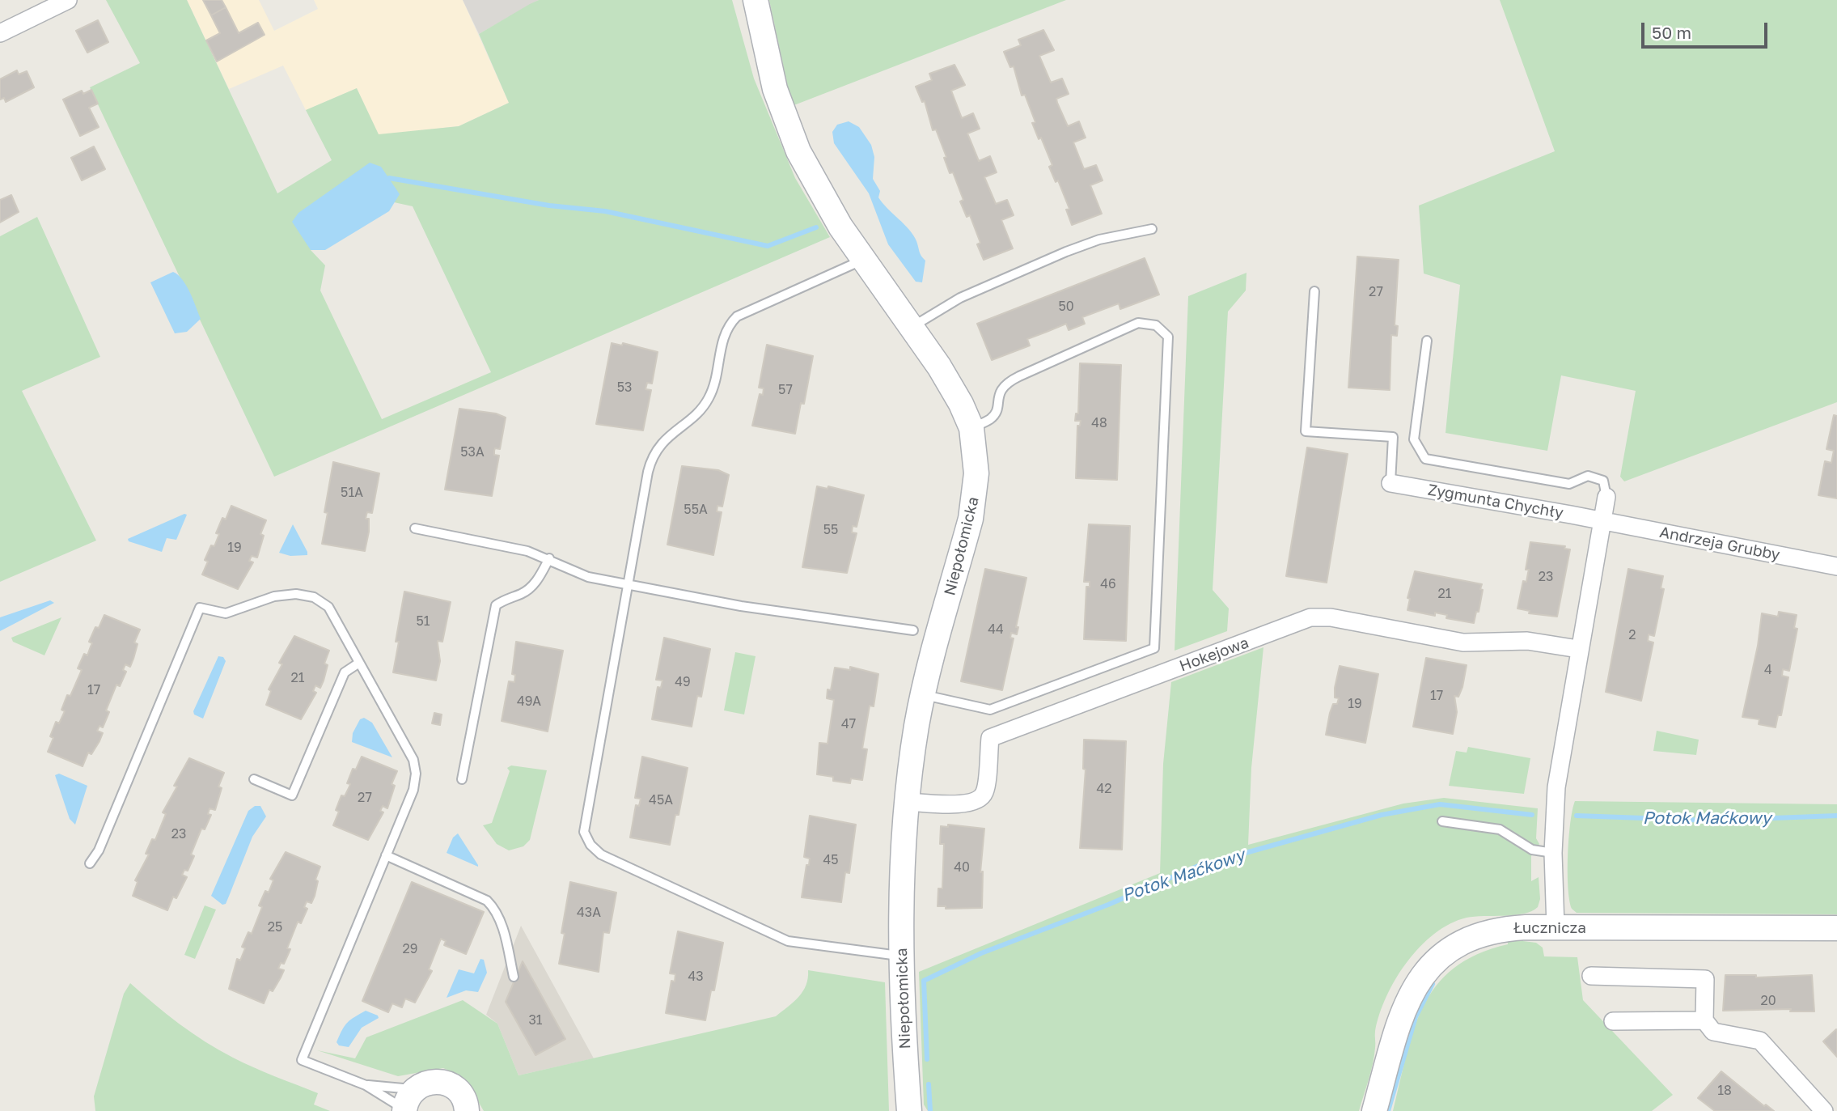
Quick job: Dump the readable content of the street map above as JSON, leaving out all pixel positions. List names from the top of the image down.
{
  "streets": {
    "main road": ["Niepołomicka", "Łucznicza"],
    "street": ["Zygmunta Chychły", "Andrzeja Grubby", "Hokejowa"]
  },
  "crossings": [
    ["Zygmunta Chychły", "Andrzeja Grubby"],
    ["Niepołomicka", "Hokejowa"]
  ],
  "water": ["Potok Maćkowy"],
  "house_numbers": [
    "27",
    "50",
    "53",
    "57",
    "48",
    "53A",
    "51A",
    "55A",
    "55",
    "19",
    "23",
    "46",
    "21",
    "51",
    "44",
    "2",
    "4",
    "21",
    "49",
    "17",
    "17",
    "49A",
    "19",
    "47",
    "42",
    "27",
    "45A",
    "23",
    "45",
    "40",
    "43A",
    "25",
    "29",
    "43",
    "20",
    "31",
    "18"
  ],
  "scale_bar": "50 m"
}
